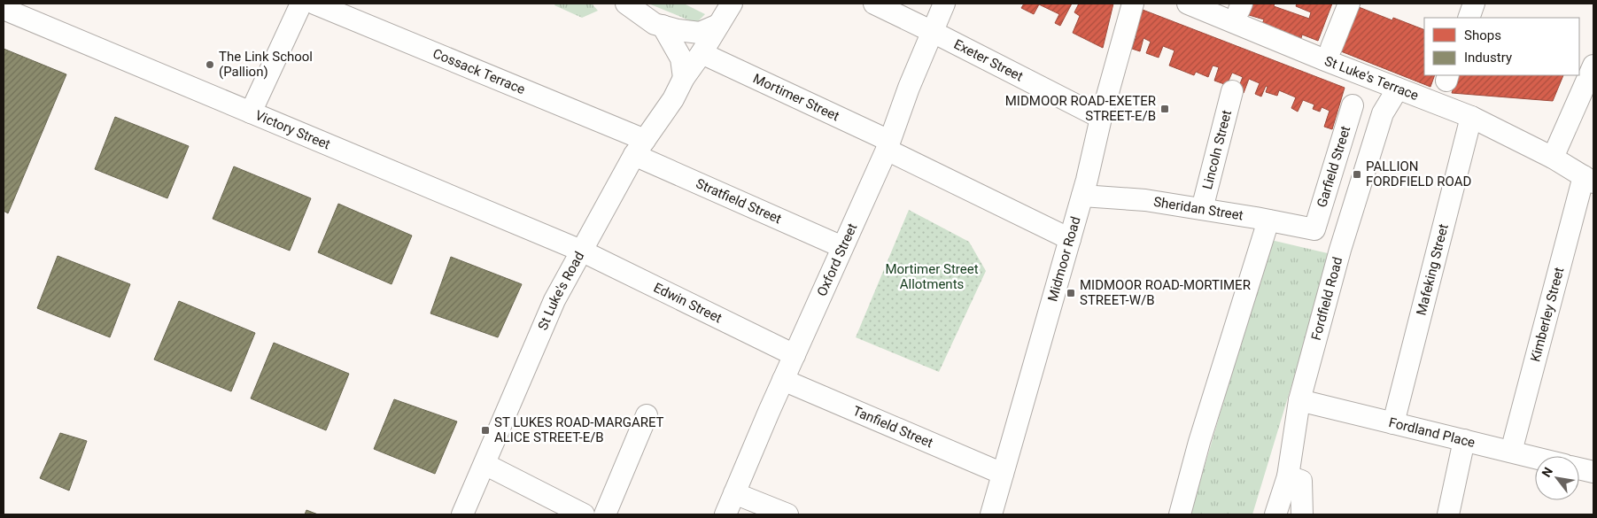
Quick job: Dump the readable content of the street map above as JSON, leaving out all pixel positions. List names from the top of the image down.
{
  "streets": {
    "street": [
      "Exeter Street",
      "Cossack Terrace",
      "St Luke's Terrace",
      "Mortimer Street",
      "Victory Street",
      "Lincoln Street",
      "Garfield Street",
      "Stratfield Street",
      "Sheridan Street",
      "Midmoor Road",
      "Oxford Street",
      "Mafeking Street",
      "St Luke's Road",
      "Fordfield Road",
      "Edwin Street",
      "Kimberley Street",
      "Tanfield Street",
      "Fordland Place"
    ]
  },
  "crossings": [
    ["Exeter Street", "Midmoor Road"],
    ["Exeter Street", "Oxford Street"],
    ["Cossack Terrace", "Stratfield Street"],
    ["Cossack Terrace", "St Luke's Road"],
    ["St Luke's Terrace", "Mafeking Street"],
    ["St Luke's Terrace", "Fordfield Road"],
    ["St Luke's Terrace", "Kimberley Street"],
    ["Mortimer Street", "Midmoor Road"],
    ["Mortimer Street", "Oxford Street"],
    ["Mortimer Street", "St Luke's Road"],
    ["Victory Street", "St Luke's Road"],
    ["Victory Street", "Edwin Street"],
    ["Lincoln Street", "Sheridan Street"],
    ["Garfield Street", "Sheridan Street"],
    ["Stratfield Street", "Oxford Street"],
    ["Stratfield Street", "St Luke's Road"],
    ["Sheridan Street", "Midmoor Road"],
    ["Midmoor Road", "Tanfield Street"],
    ["Oxford Street", "Edwin Street"],
    ["Oxford Street", "Tanfield Street"],
    ["Mafeking Street", "Fordland Place"],
    ["St Luke's Road", "Edwin Street"],
    ["Fordfield Road", "Fordland Place"],
    ["Kimberley Street", "Fordland Place"]
  ],
  "parks": ["Mortimer Street Allotments"],
  "places": {
    "other": ["The Link School (Pallion)"],
    "transit": [
      "MIDMOOR ROAD-EXETER STREET-E/B",
      "PALLION FORDFIELD ROAD",
      "MIDMOOR ROAD-MORTIMER STREET-W/B",
      "ST LUKES ROAD-MARGARET ALICE STREET-E/B"
    ]
  },
  "legend": ["Shops", "Industry"],
  "north": "top left"
}
